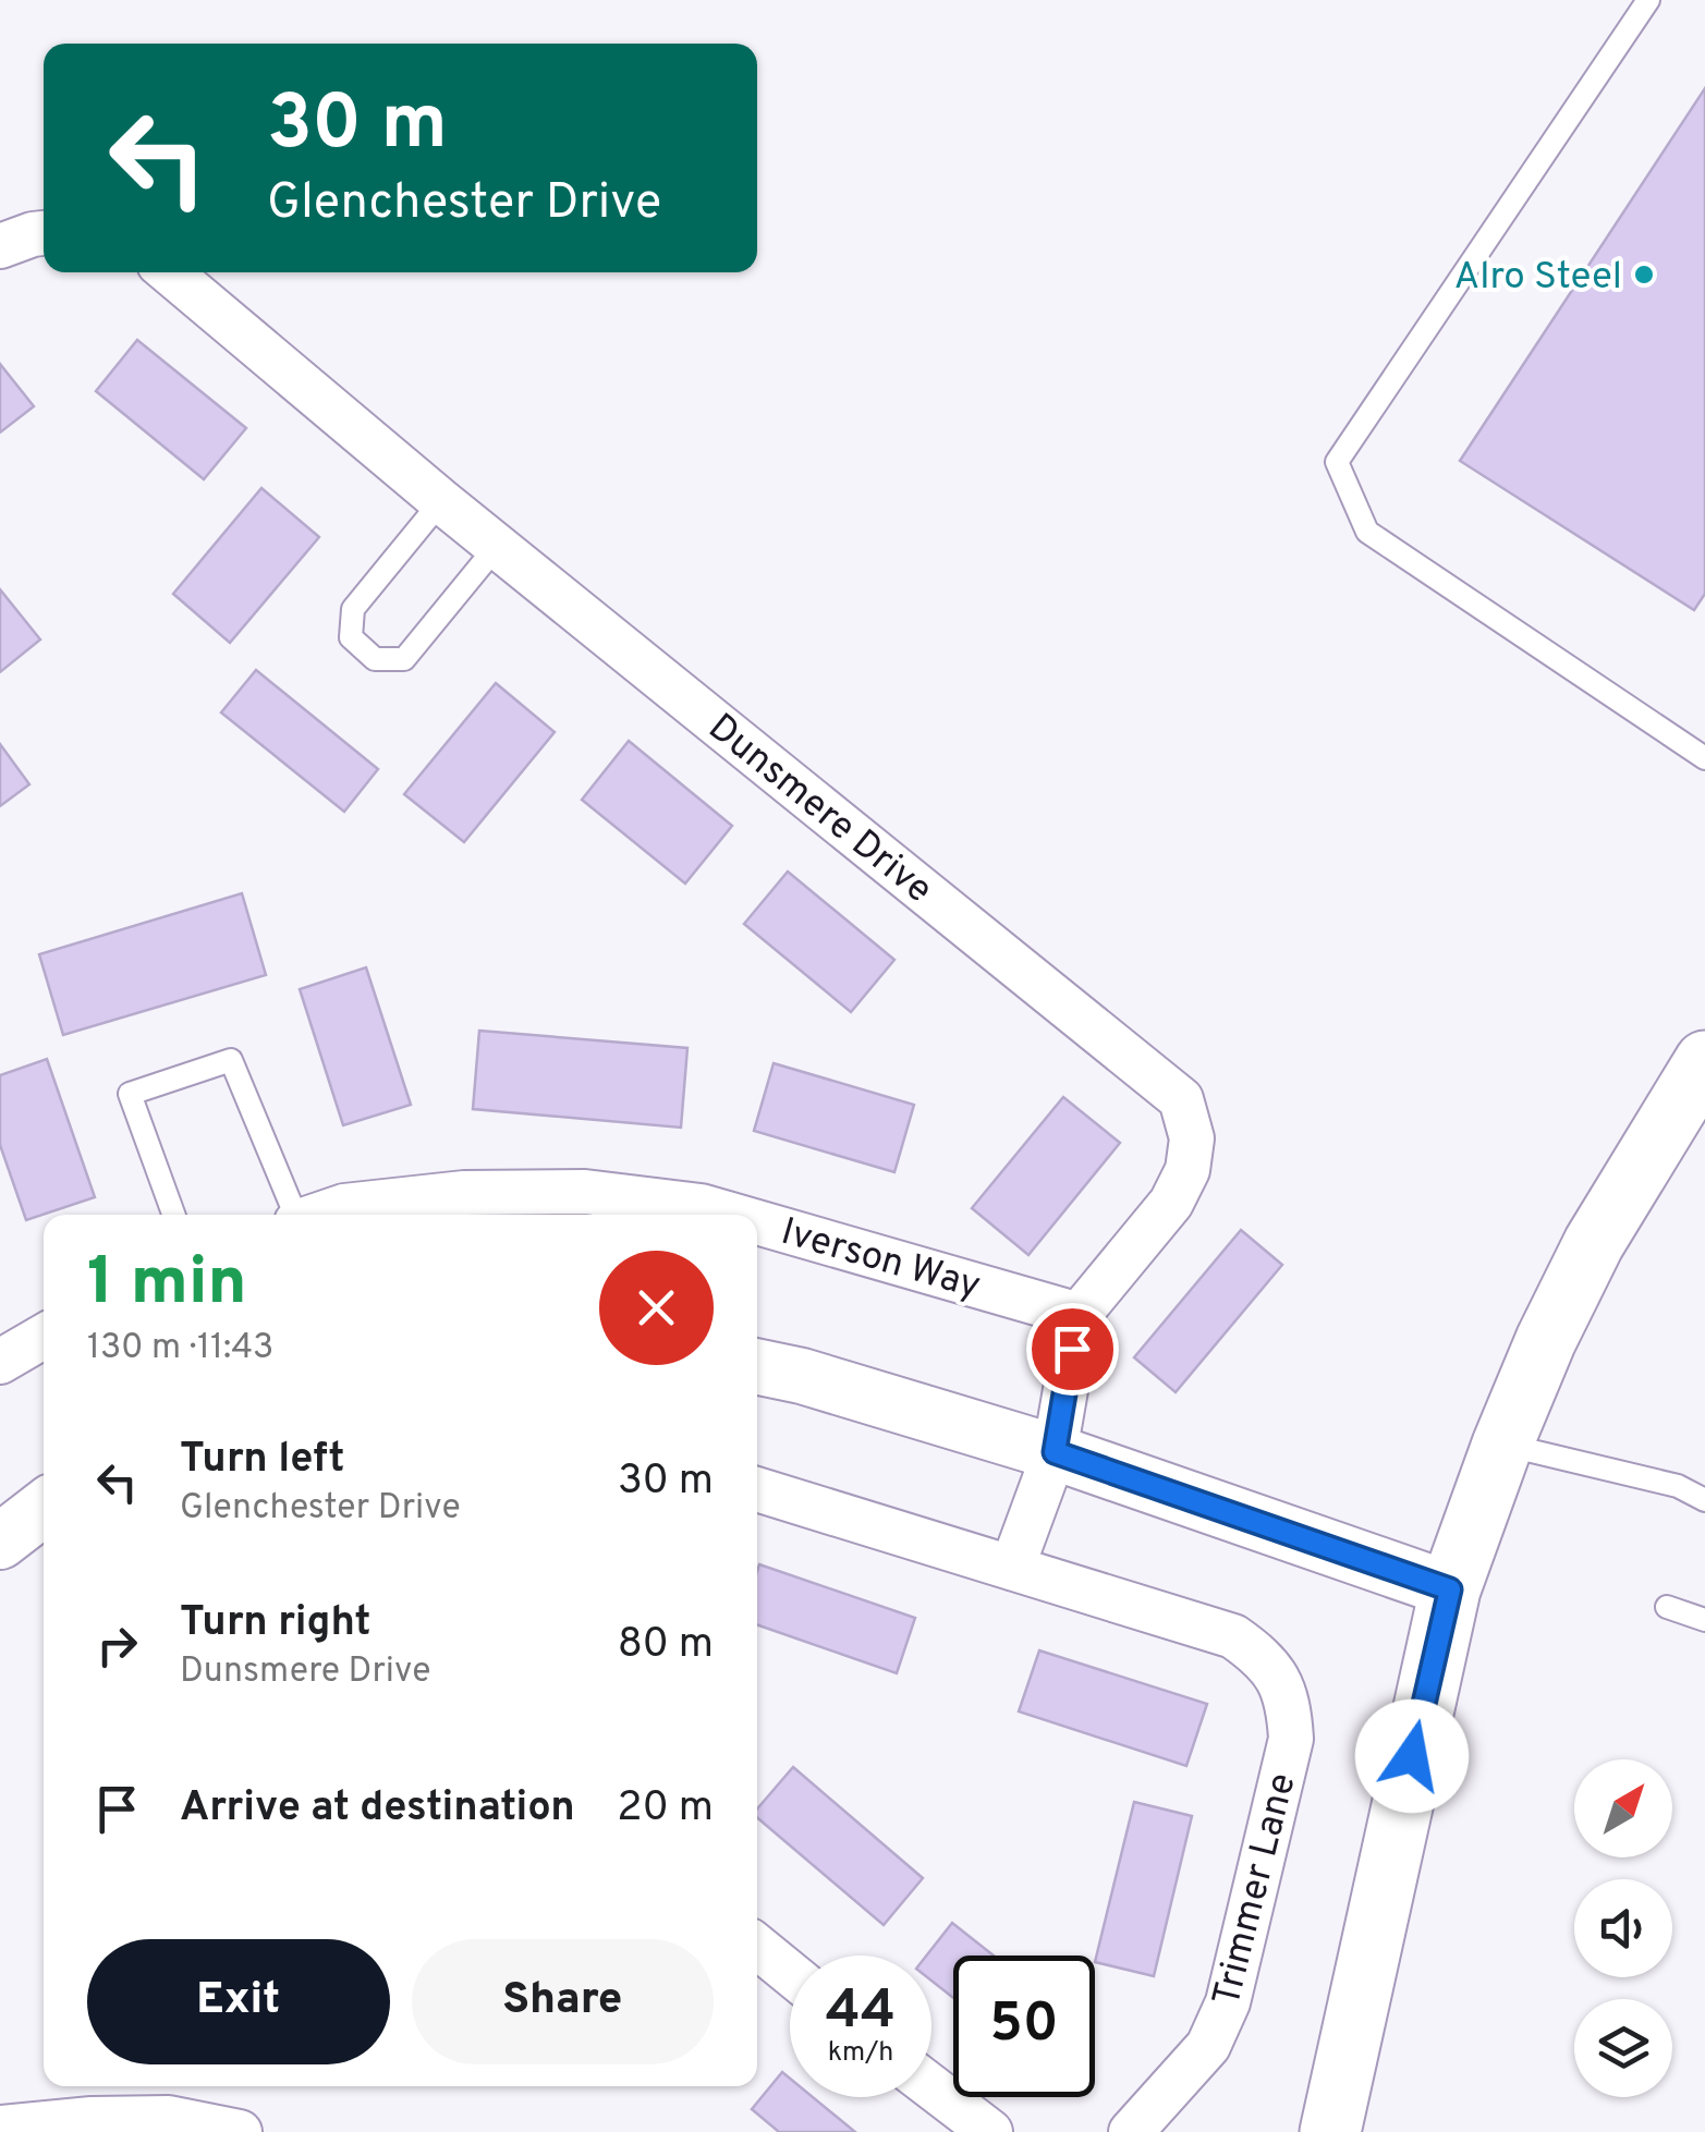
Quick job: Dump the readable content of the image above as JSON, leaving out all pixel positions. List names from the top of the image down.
{
  "streets": {
    "street": ["Dunsmere Drive", "Iverson Way", "Trimmer Lane"]
  },
  "crossings": [
    ["Dunsmere Drive", "Iverson Way"],
    ["Dunsmere Drive", "Trimmer Lane"]
  ],
  "places": ["Alro Steel"],
  "north": "top right",
  "page": {
    "turn": ["30 m", "Glenchester Drive"],
    "heading": ["1 min", "130 m · 11:43"],
    "list": [
      {
        "name": "Turn left",
        "note": "Glenchester Drive",
        "value": "30 m"
      },
      {
        "name": "Turn right",
        "note": "Dunsmere Drive",
        "value": "80 m"
      },
      {
        "name": "Arrive at destination",
        "value": "20 m"
      }
    ],
    "buttons": ["Exit", "Share"],
    "speed": "44 km/h",
    "limit": "50"
  }
}
